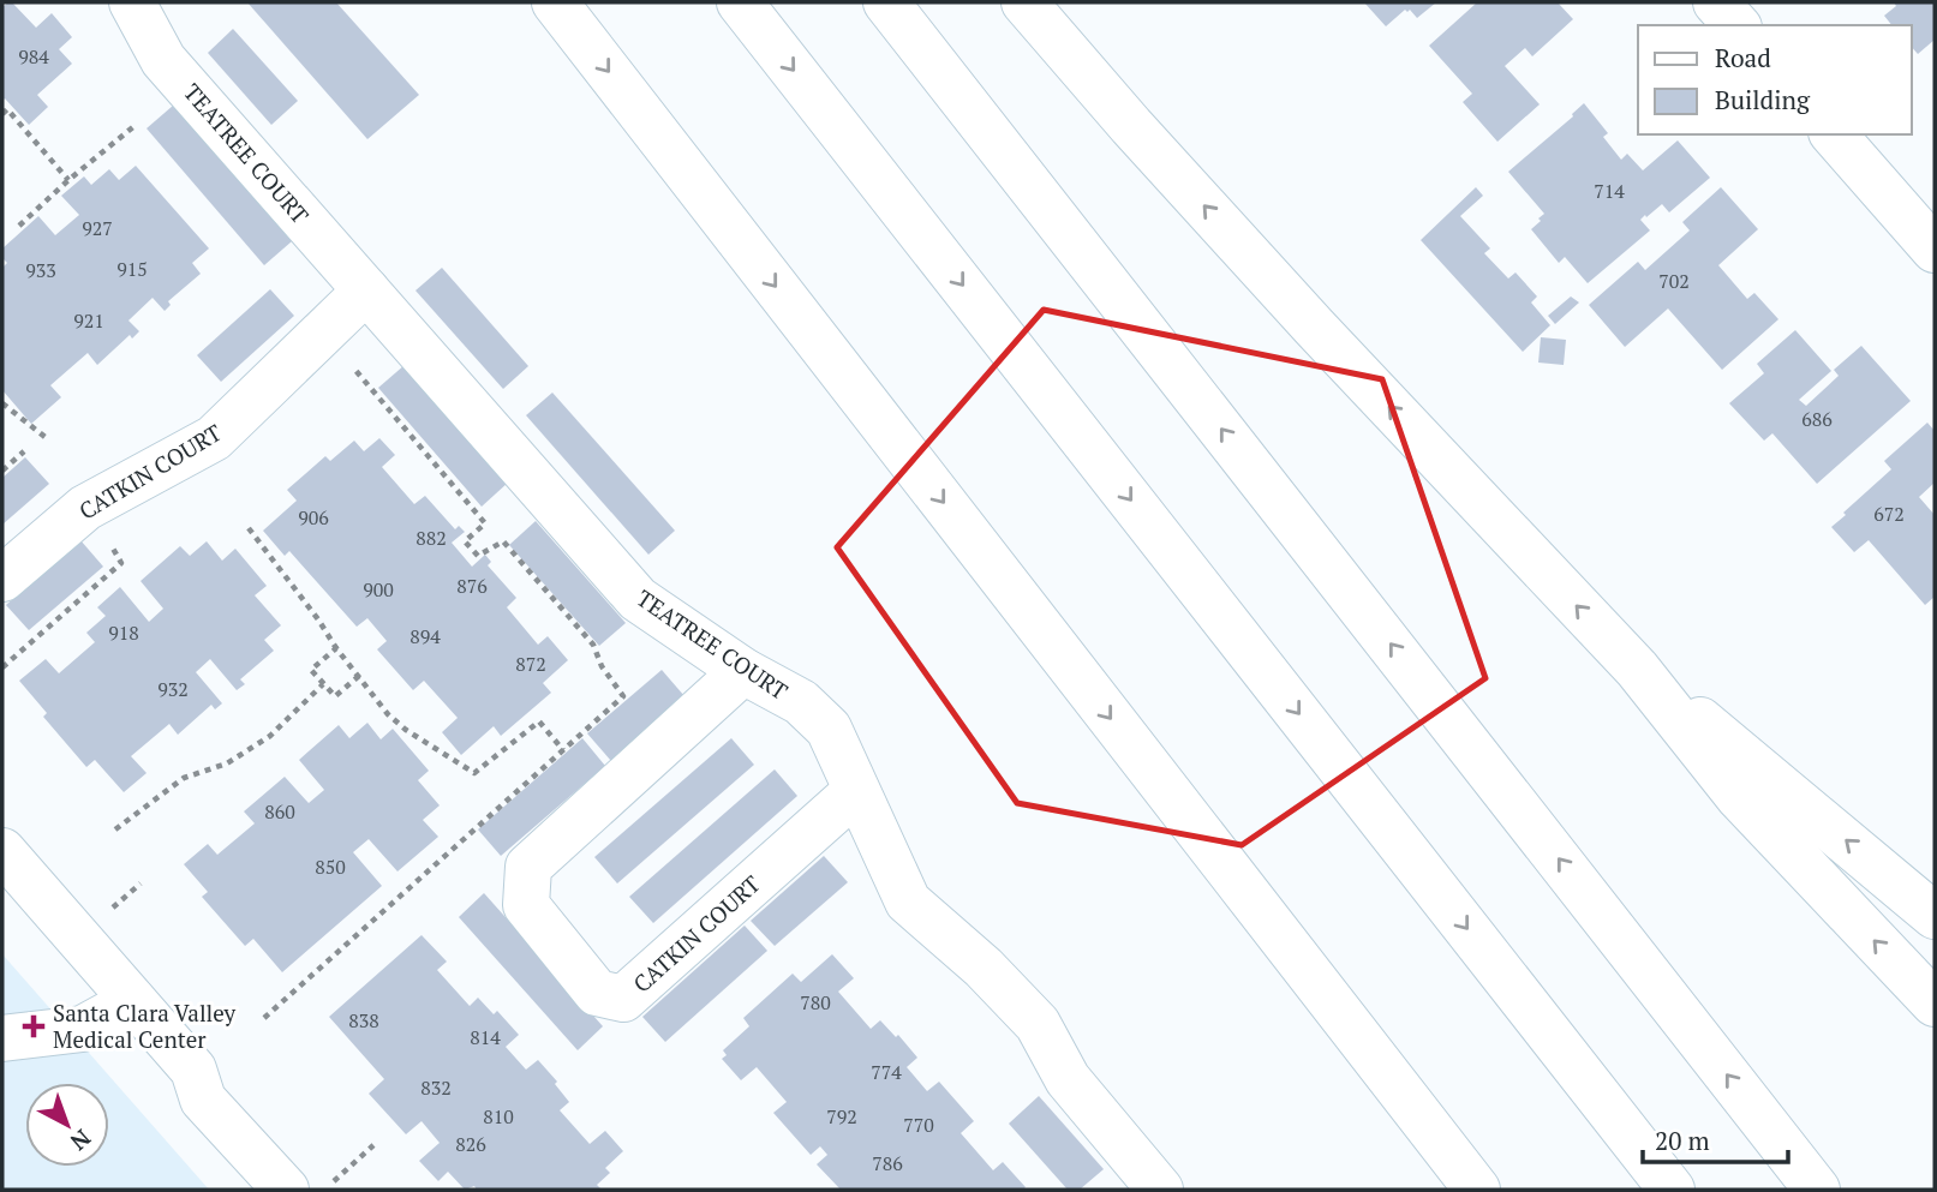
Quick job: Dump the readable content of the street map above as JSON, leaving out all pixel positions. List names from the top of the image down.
{
  "streets": {
    "main road": ["TEATREE COURT", "CATKIN COURT"]
  },
  "crossings": [
    ["TEATREE COURT", "CATKIN COURT"]
  ],
  "places": {
    "health": ["Santa Clara Valley Medical Center"]
  },
  "house_numbers": [
    "984",
    "714",
    "927",
    "915",
    "933",
    "702",
    "921",
    "686",
    "672",
    "906",
    "882",
    "876",
    "900",
    "918",
    "894",
    "872",
    "932",
    "860",
    "850",
    "780",
    "838",
    "814",
    "774",
    "832",
    "810",
    "792",
    "770",
    "826",
    "786"
  ],
  "legend": ["Road", "Building"],
  "scale_bar": "20 m",
  "north": "bottom right"
}
